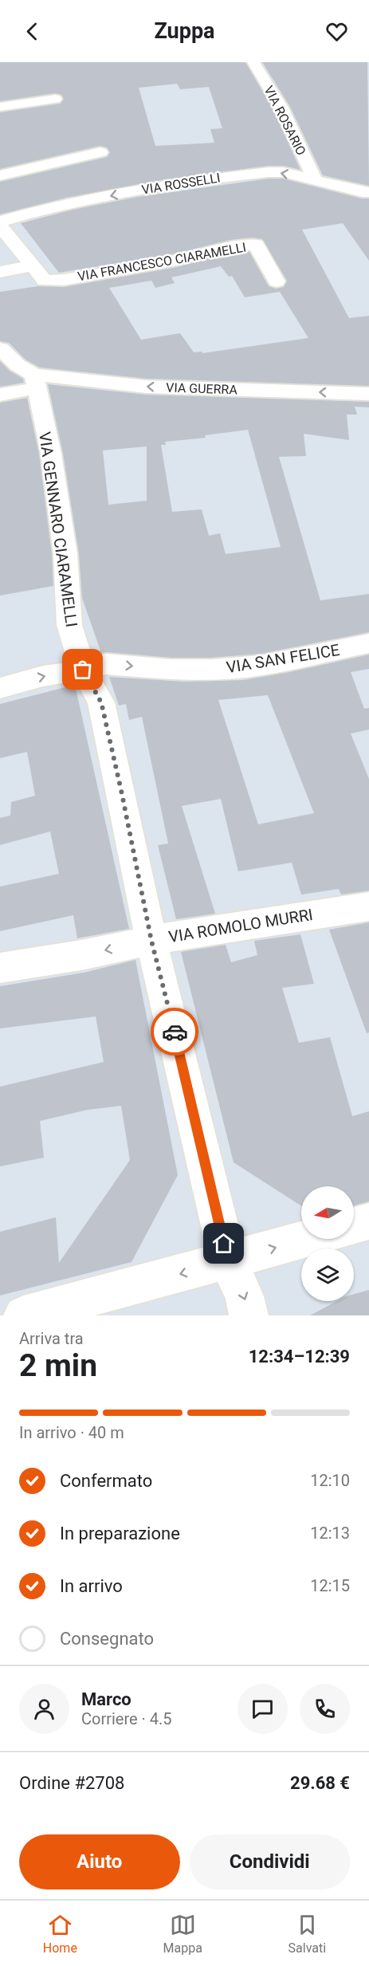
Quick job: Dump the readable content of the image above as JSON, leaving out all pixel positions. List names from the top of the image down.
{
  "streets": {
    "street": [
      "VIA ROSARIO",
      "VIA ROSSELLI",
      "VIA FRANCESCO CIARAMELLI",
      "VIA GUERRA",
      "VIA GENNARO CIARAMELLI",
      "VIA SAN FELICE",
      "VIA ROMOLO MURRI"
    ]
  },
  "crossings": [
    ["VIA ROSARIO", "VIA ROSSELLI"],
    ["VIA GUERRA", "VIA GENNARO CIARAMELLI"],
    ["VIA GENNARO CIARAMELLI", "VIA SAN FELICE"],
    ["VIA GENNARO CIARAMELLI", "VIA ROMOLO MURRI"]
  ],
  "one_way": ["VIA GUERRA", "VIA SAN FELICE", "VIA ROMOLO MURRI"],
  "north": "left",
  "page": {
    "header": "Zuppa",
    "heading": ["2 min", "Arriva tra", "12:34–12:39"],
    "panel": [
      "Marco",
      "Corriere · 4.5",
      "Ordine #2708",
      "29.68 €"
    ],
    "bar": "In arrivo · 40 m",
    "list": [
      ["Confermato", "12:10"],
      ["In preparazione", "12:13"],
      ["In arrivo", "12:15"],
      "Consegnato"
    ],
    "buttons": ["Aiuto", "Condividi"],
    "tabs": ["Home", "Mappa", "Salvati"]
  }
}
